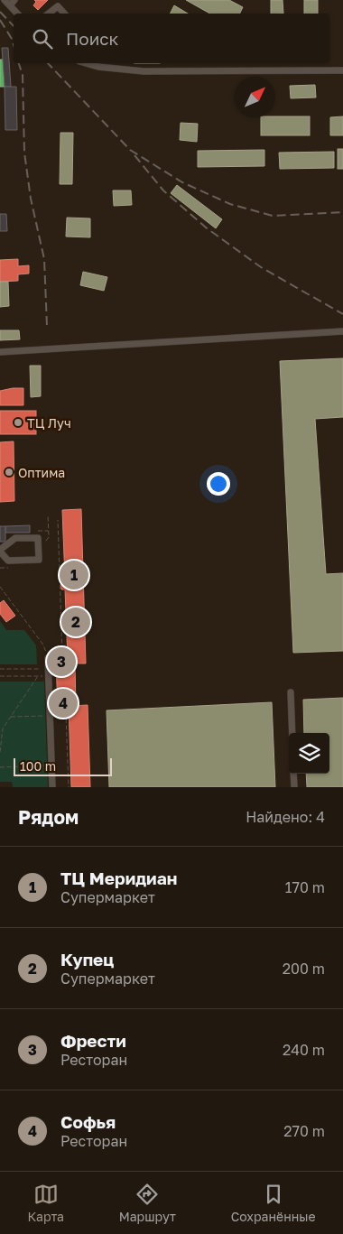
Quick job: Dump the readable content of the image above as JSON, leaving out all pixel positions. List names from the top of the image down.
{
  "places": ["ТЦ Луч", "Оптима"],
  "scale_bar": "100 m",
  "north": "top right",
  "page": {
    "search": "Поиск",
    "pins": [
      "1",
      "2",
      "3",
      "4"
    ],
    "scale": "100 m",
    "heading": ["Рядом", "Найдено: 4"],
    "list": [
      {
        "mark": "1",
        "name": "ТЦ Меридиан",
        "note": "Супермаркет",
        "value": "170 m"
      },
      {
        "mark": "2",
        "name": "Купец",
        "note": "Супермаркет",
        "value": "200 m"
      },
      {
        "mark": "3",
        "name": "Фрести",
        "note": "Ресторан",
        "value": "240 m"
      },
      {
        "mark": "4",
        "name": "Софья",
        "note": "Ресторан",
        "value": "270 m"
      }
    ],
    "nav": ["Карта", "Маршрут", "Сохранённые"]
  }
}
